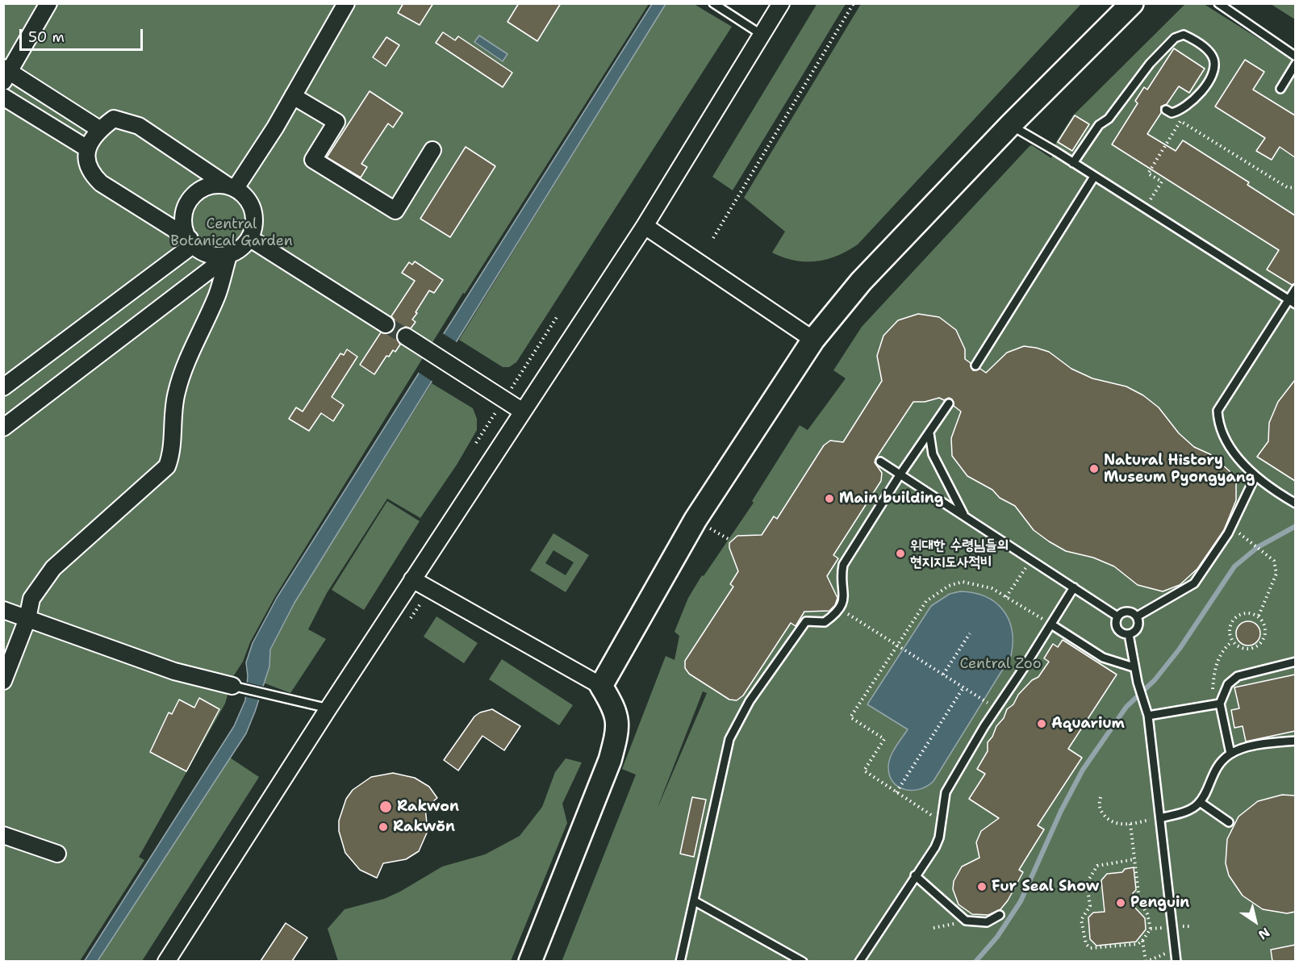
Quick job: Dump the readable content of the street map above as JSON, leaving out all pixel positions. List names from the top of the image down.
{
  "parks": ["Central Botanical Garden", "Central Zoo"],
  "places": [
    "Natural History Museum Pyongyang",
    "Main building",
    "위대한 수령님들의 현지지도사적비",
    "Aquarium",
    "Rakwon",
    "Rakwŏn",
    "Fur Seal Show",
    "Penguin"
  ],
  "scale_bar": "50 m",
  "north": "bottom right"
}
